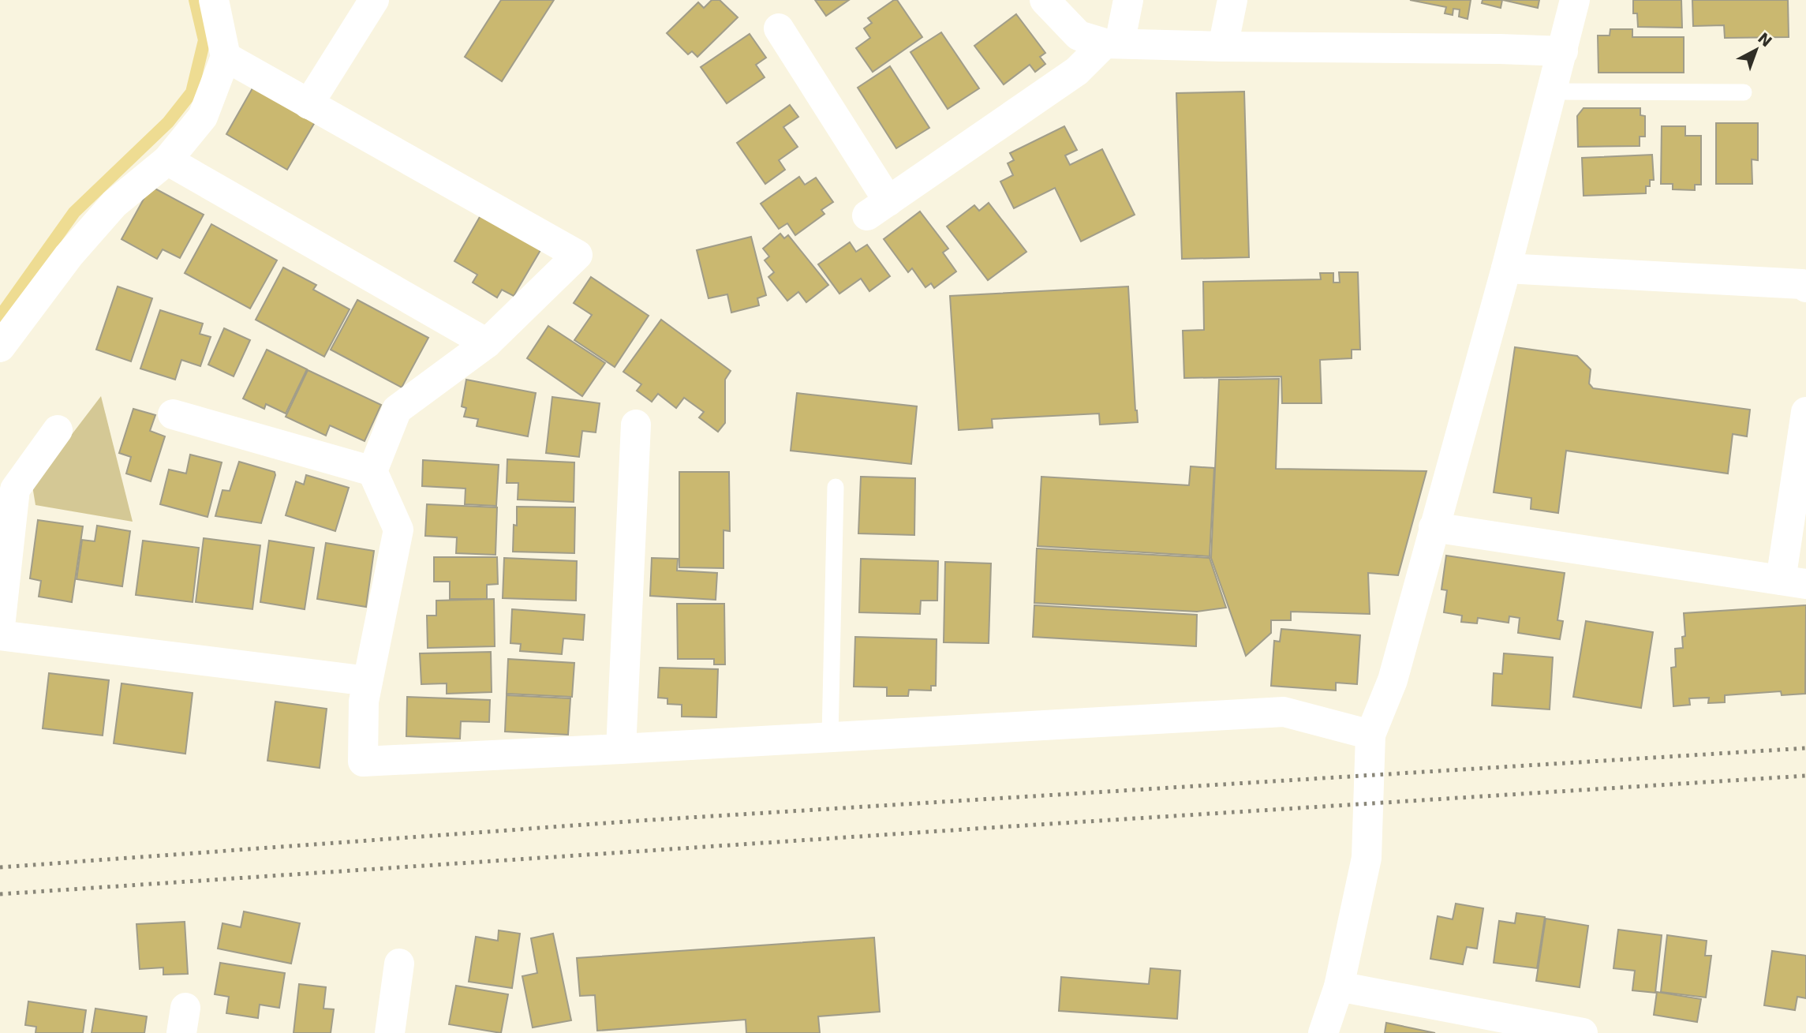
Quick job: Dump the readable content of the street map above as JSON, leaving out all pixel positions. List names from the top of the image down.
{
  "north": "top right"
}
